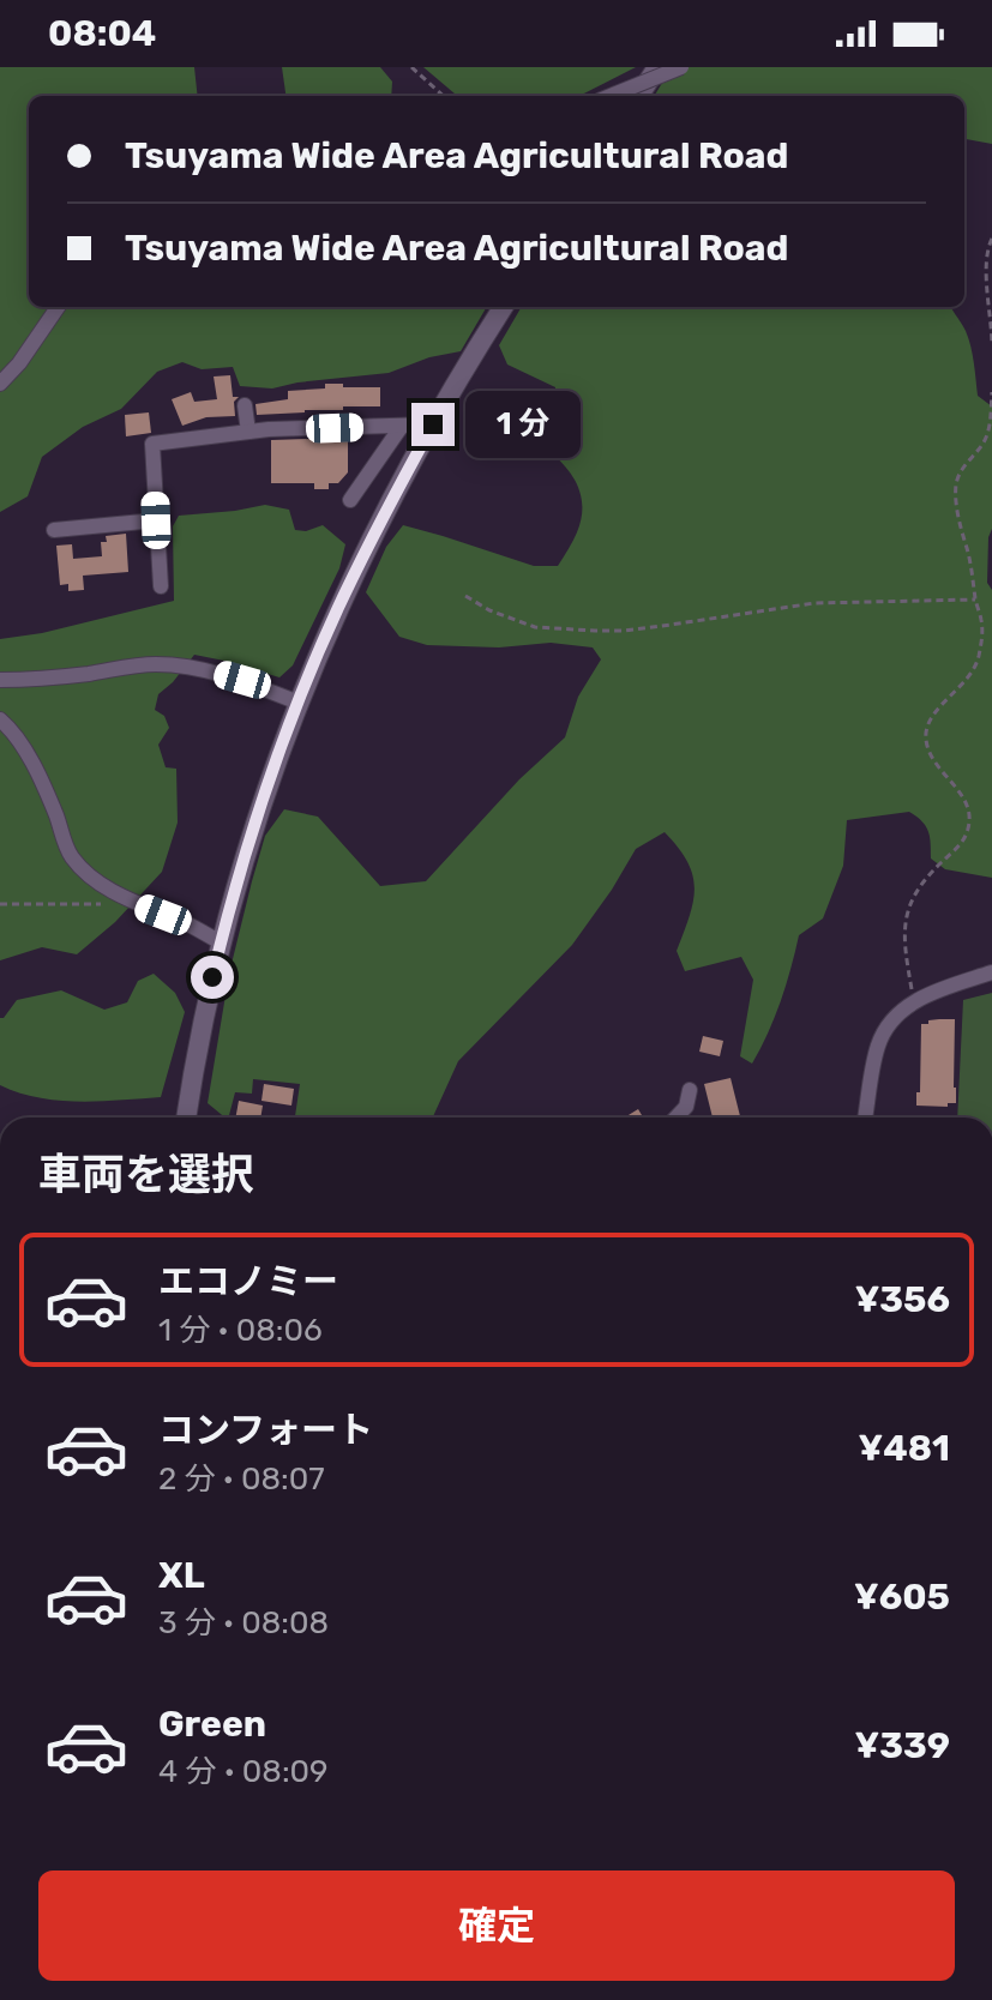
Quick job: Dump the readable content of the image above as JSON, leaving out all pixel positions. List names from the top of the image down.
{
  "page": {
    "status": "08:04",
    "banner": ["Tsuyama Wide Area Agricultural Road", "Tsuyama Wide Area Agricultural Road"],
    "bubble": "1 分",
    "heading": "車両を選択",
    "list": [
      {
        "name": "エコノミー",
        "note": "1 分 · 08:06",
        "value": "¥356"
      },
      {
        "name": "コンフォート",
        "note": "2 分 · 08:07",
        "value": "¥481"
      },
      {
        "name": "XL",
        "note": "3 分 · 08:08",
        "value": "¥605"
      },
      {
        "name": "Green",
        "note": "4 分 · 08:09",
        "value": "¥339"
      }
    ],
    "buttons": "確定"
  }
}
